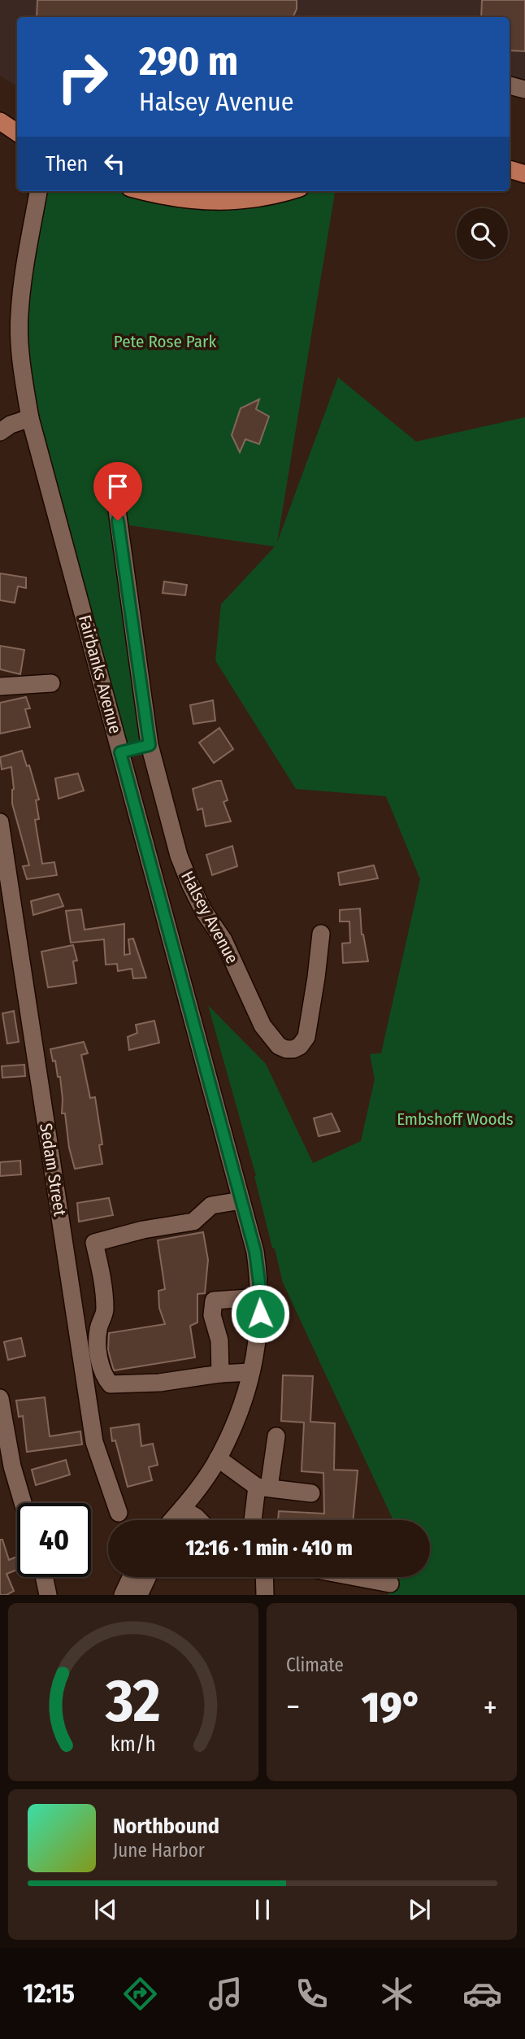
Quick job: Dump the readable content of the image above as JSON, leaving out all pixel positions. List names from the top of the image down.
{
  "streets": {
    "street": ["Fairbanks Avenue", "Halsey Avenue", "Sedam Street"]
  },
  "parks": ["Pete Rose Park", "Embshoff Woods"],
  "page": {
    "turn": ["290 m", "Halsey Avenue"],
    "then": "Then",
    "limit": "40",
    "trip": "12:16 · 1 min · 410 m",
    "tile": "Climate",
    "heat": ["−", "19°", "+"],
    "song": ["Northbound", "June Harbor"],
    "tabs": "12:15",
    "gauge": ["32", "km/h"]
  }
}
